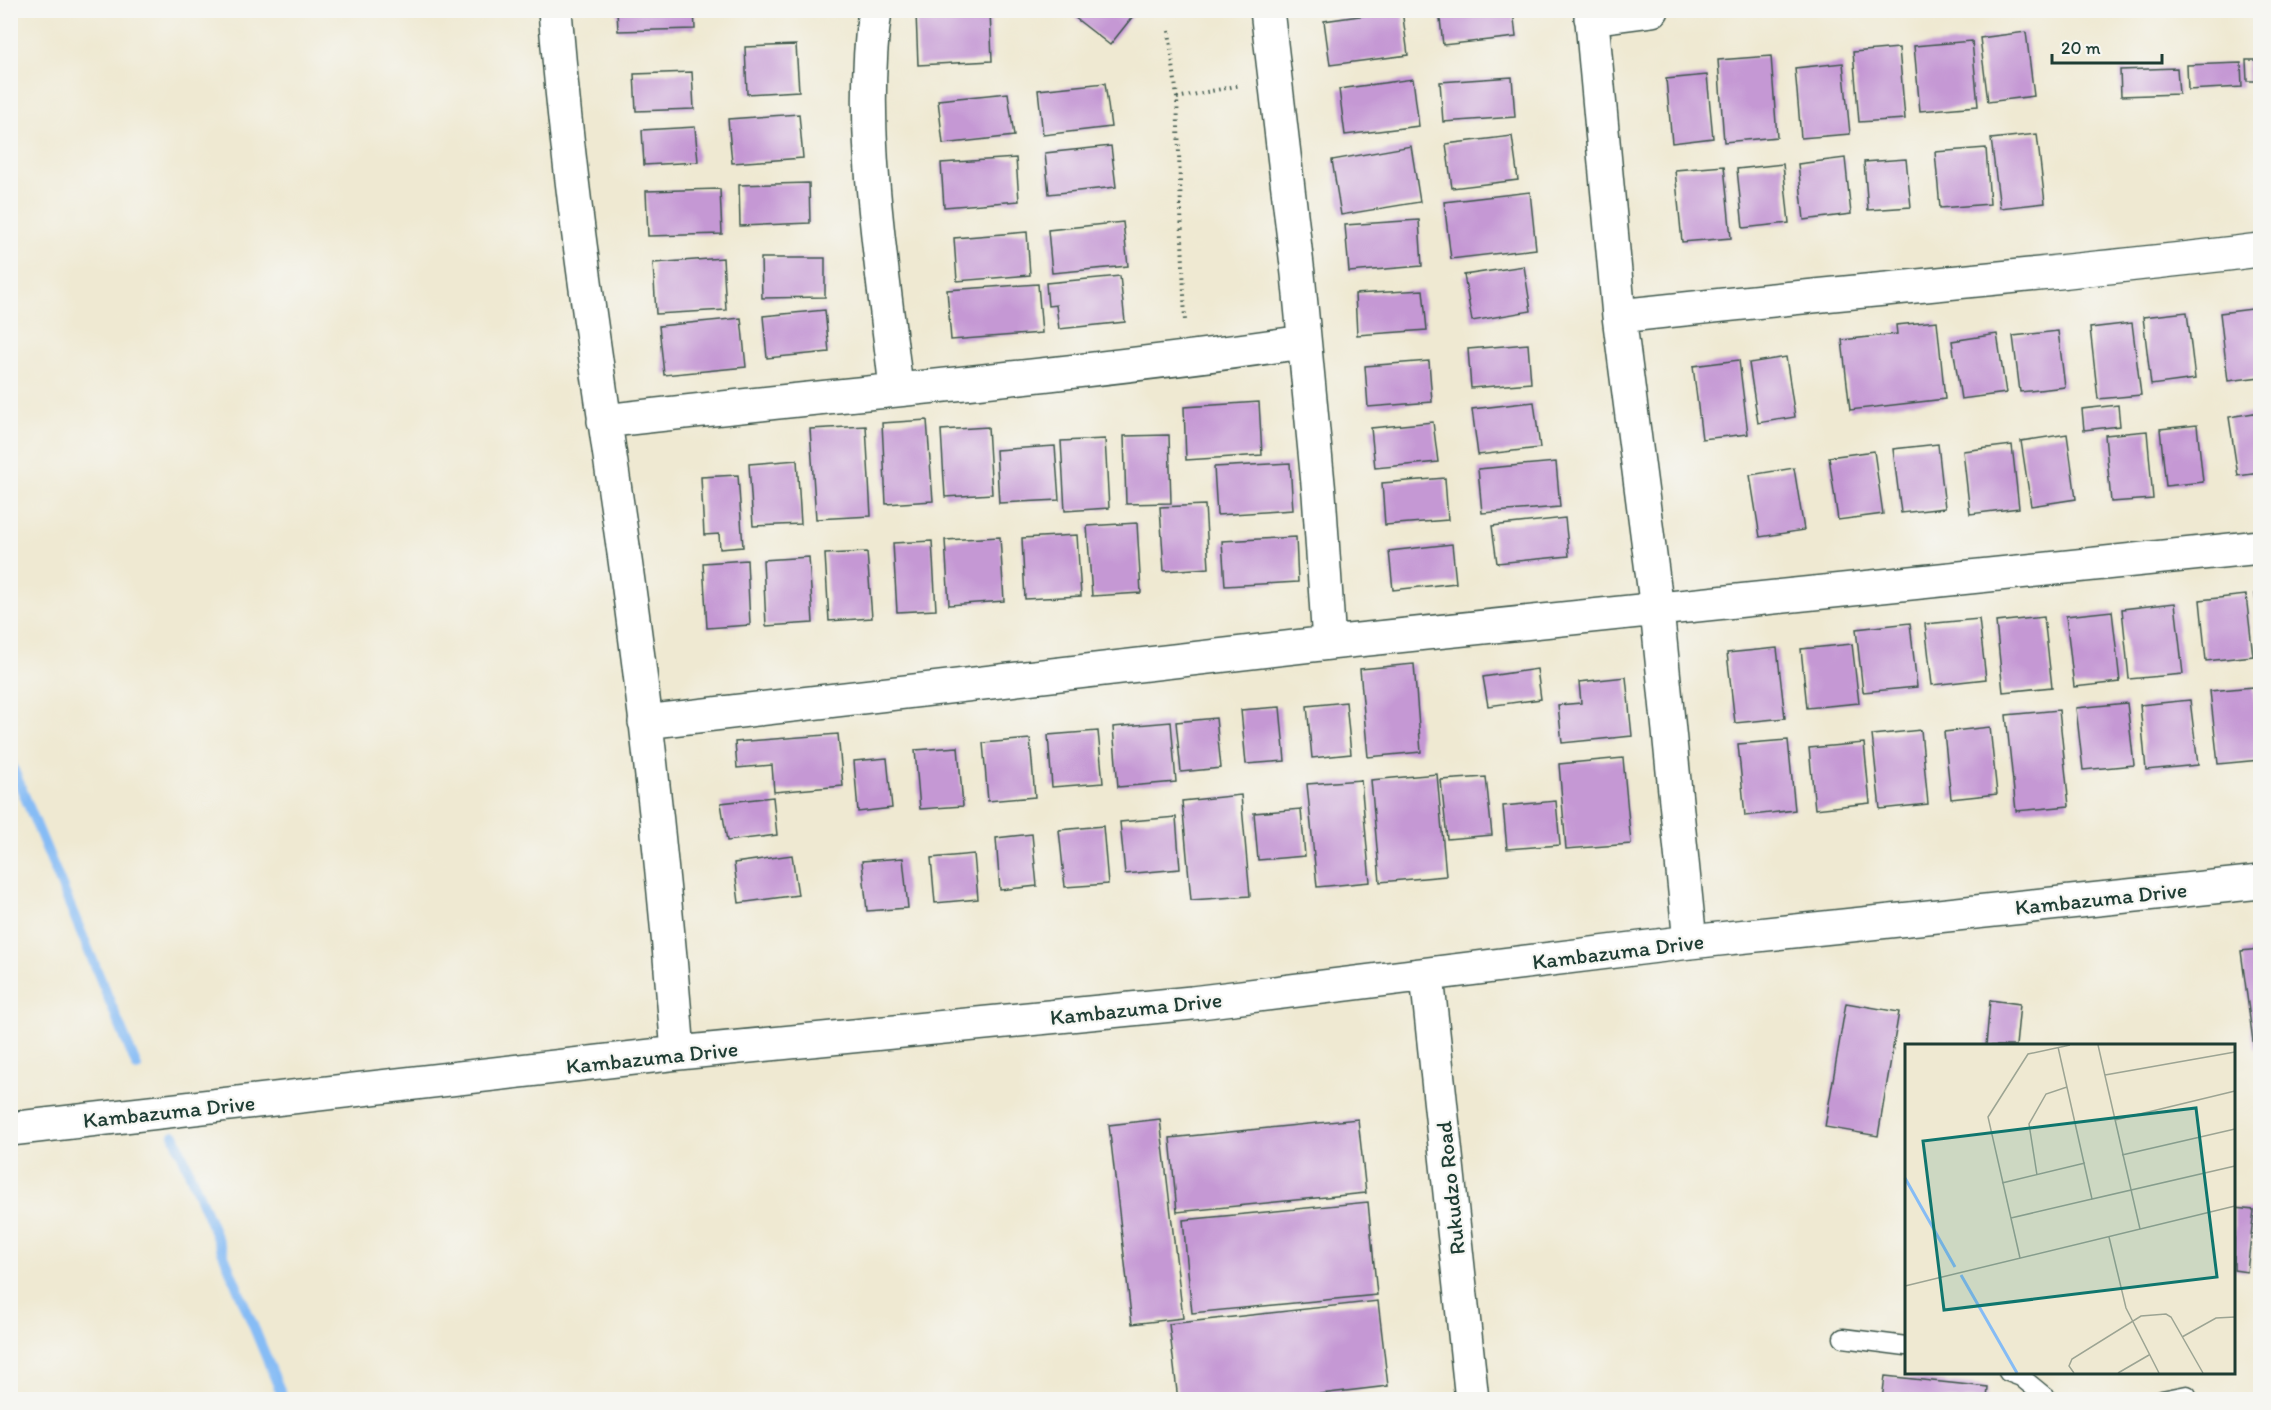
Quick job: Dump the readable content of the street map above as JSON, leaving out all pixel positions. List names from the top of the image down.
{
  "streets": {
    "street": ["Kambazuma Drive", "Rukudzo Road"]
  },
  "crossings": [
    ["Kambazuma Drive", "Rukudzo Road"]
  ],
  "scale_bar": "20 m"
}
